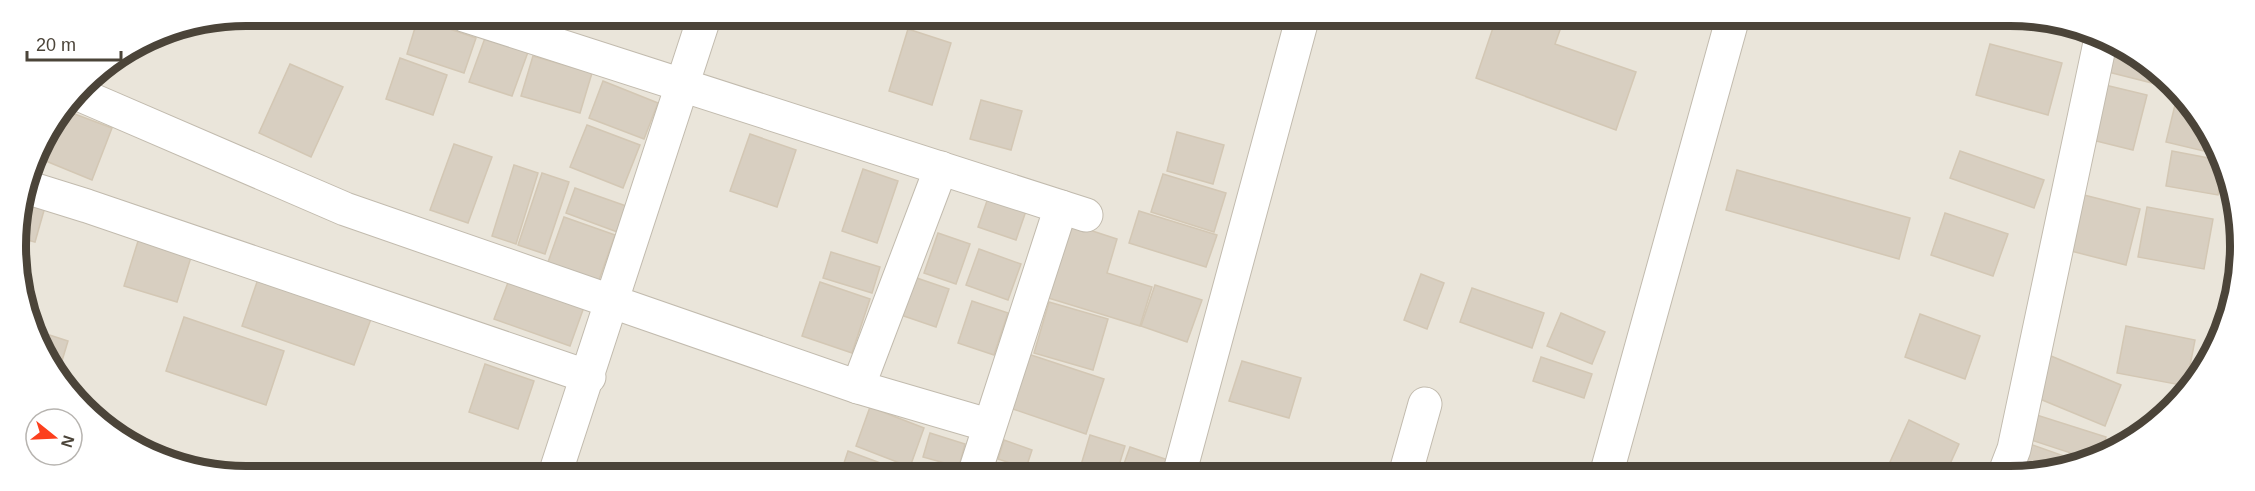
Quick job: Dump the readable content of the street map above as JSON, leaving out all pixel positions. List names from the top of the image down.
{
  "scale_bar": "20 m",
  "north": "right"
}
